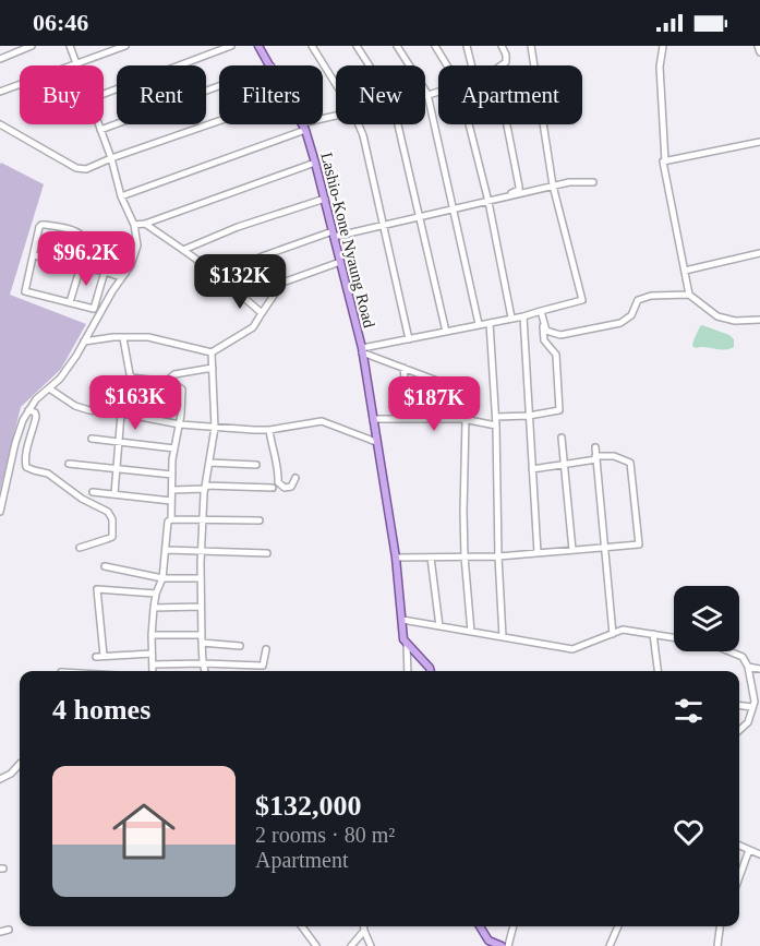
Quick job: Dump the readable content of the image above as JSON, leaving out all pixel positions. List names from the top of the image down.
{
  "streets": {
    "main road": ["Lashio-Kone Nyaung Road"]
  },
  "page": {
    "status": "06:46",
    "chip": [
      "Buy",
      "Rent",
      "Filters",
      "New",
      "Apartment"
    ],
    "price": [
      "$96.2K",
      "$132K",
      "$163K",
      "$187K"
    ],
    "heading": "4 homes",
    "list": [
      {
        "name": "$132,000",
        "note": "2 rooms · 80 m² · Apartment"
      }
    ]
  }
}
